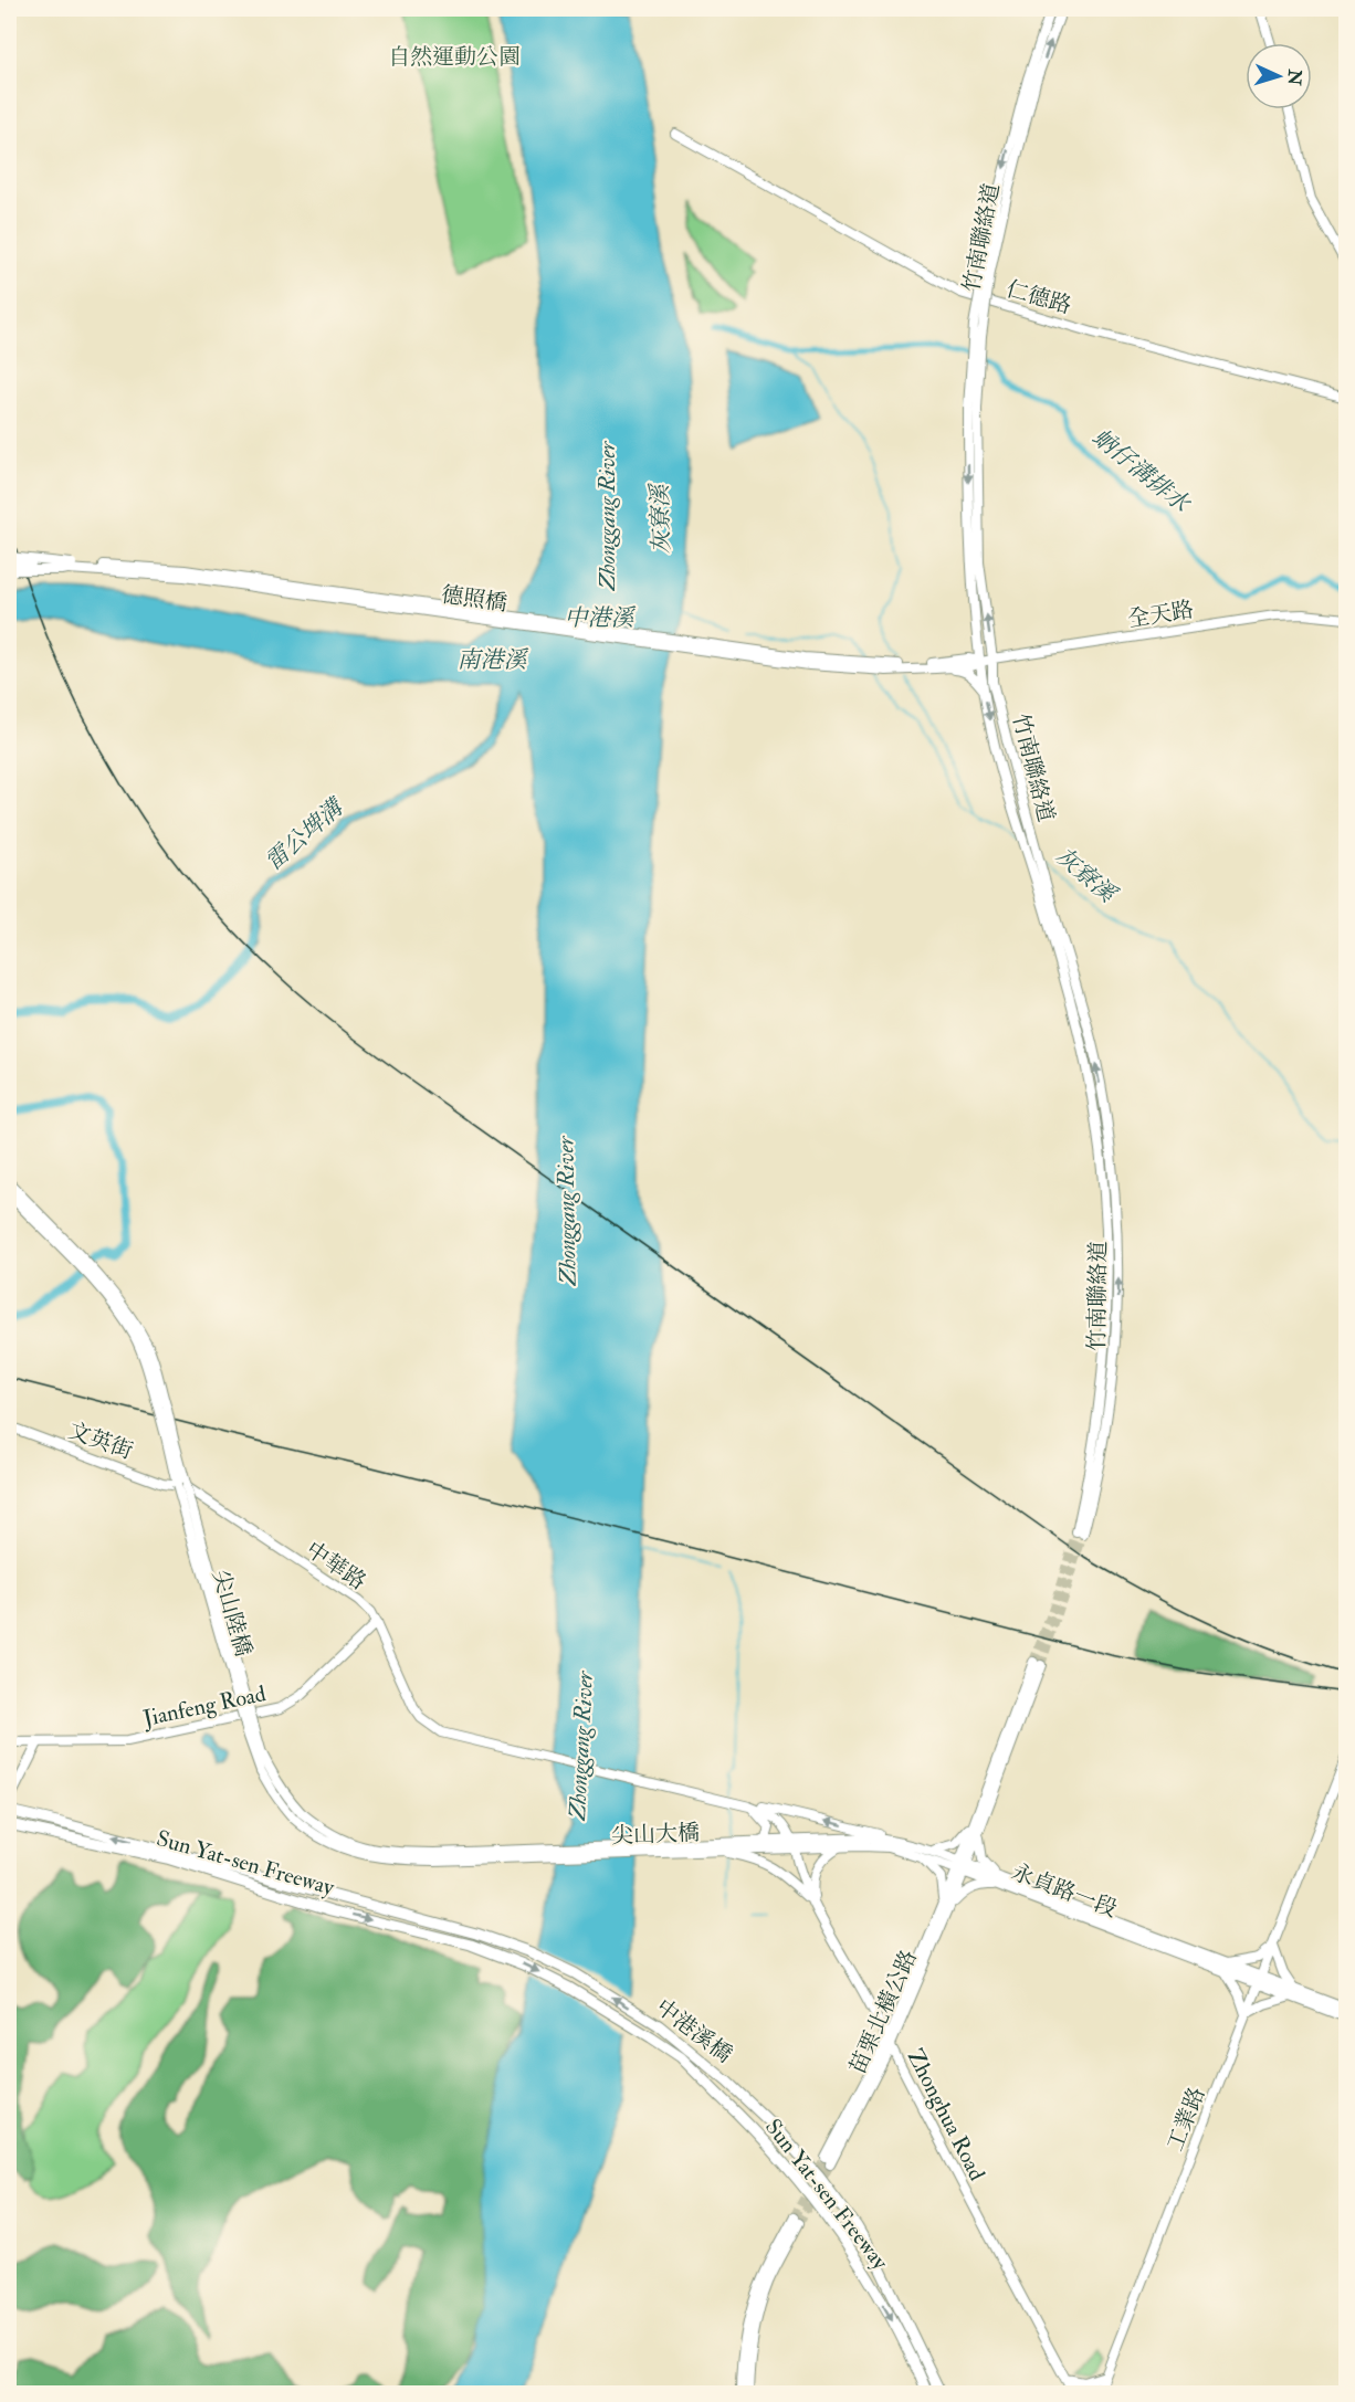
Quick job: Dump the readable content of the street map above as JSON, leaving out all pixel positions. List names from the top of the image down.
{
  "streets": {
    "highway": ["Sun Yat-sen Freeway", "中港溪橋"],
    "main road": [
      "竹南聯絡道",
      "德照橋",
      "全天路",
      "中華路",
      "尖山陸橋",
      "Jianfeng Road",
      "尖山大橋",
      "永貞路一段"
    ],
    "street": [
      "仁德路",
      "文英街",
      "苗栗北橫公路",
      "Zhonghua Road",
      "工業路"
    ]
  },
  "crossings": [
    ["竹南聯絡道", "全天路"],
    ["德照橋", "全天路"],
    ["文英街", "中華路"],
    ["文英街", "尖山陸橋"],
    ["中華路", "尖山陸橋"],
    ["中華路", "Jianfeng Road"],
    ["尖山陸橋", "尖山大橋"],
    ["尖山大橋", "永貞路一段"],
    ["Sun Yat-sen Freeway", "中港溪橋"],
    ["永貞路一段", "苗栗北橫公路"],
    ["永貞路一段", "Zhonghua Road"],
    ["永貞路一段", "工業路"],
    ["苗栗北橫公路", "Zhonghua Road"]
  ],
  "one_way": ["中港溪橋"],
  "water": [
    "蚋仔溝排水",
    "Zhonggang River",
    "灰寮溪",
    "中港溪",
    "南港溪",
    "雷公埤溝"
  ],
  "parks": ["自然運動公園"],
  "north": "right"
}
